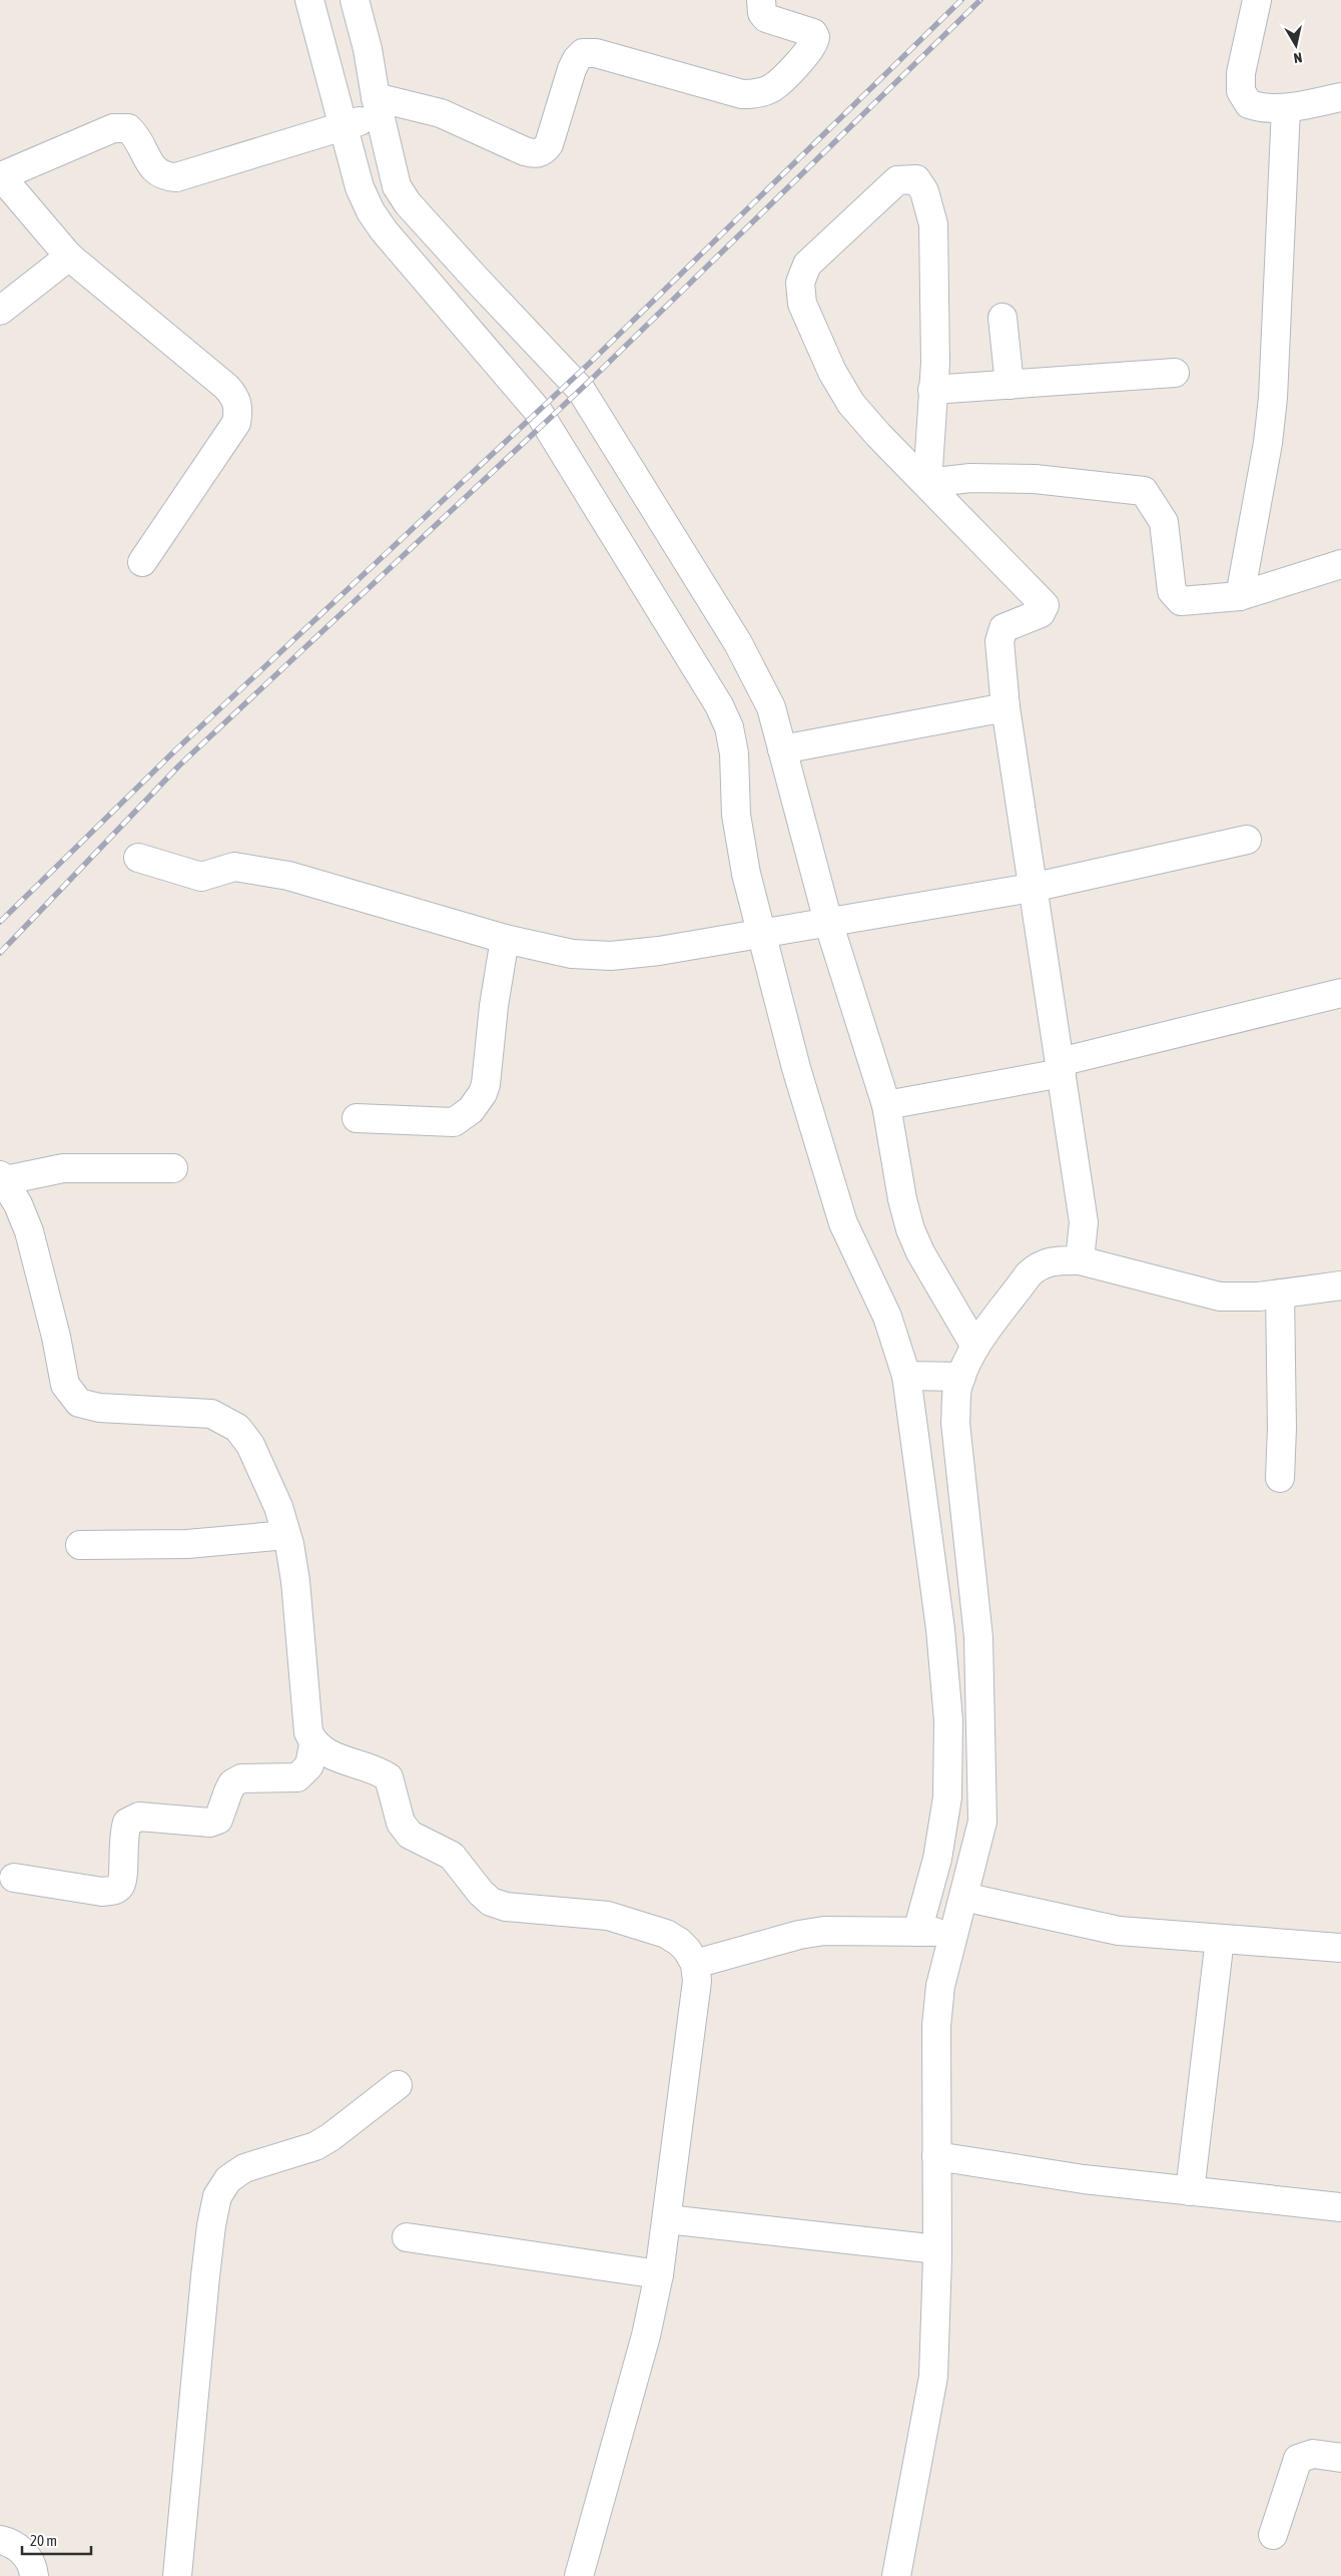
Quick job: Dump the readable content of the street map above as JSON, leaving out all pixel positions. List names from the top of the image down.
{
  "scale_bar": "20 m",
  "north": "bottom"
}
